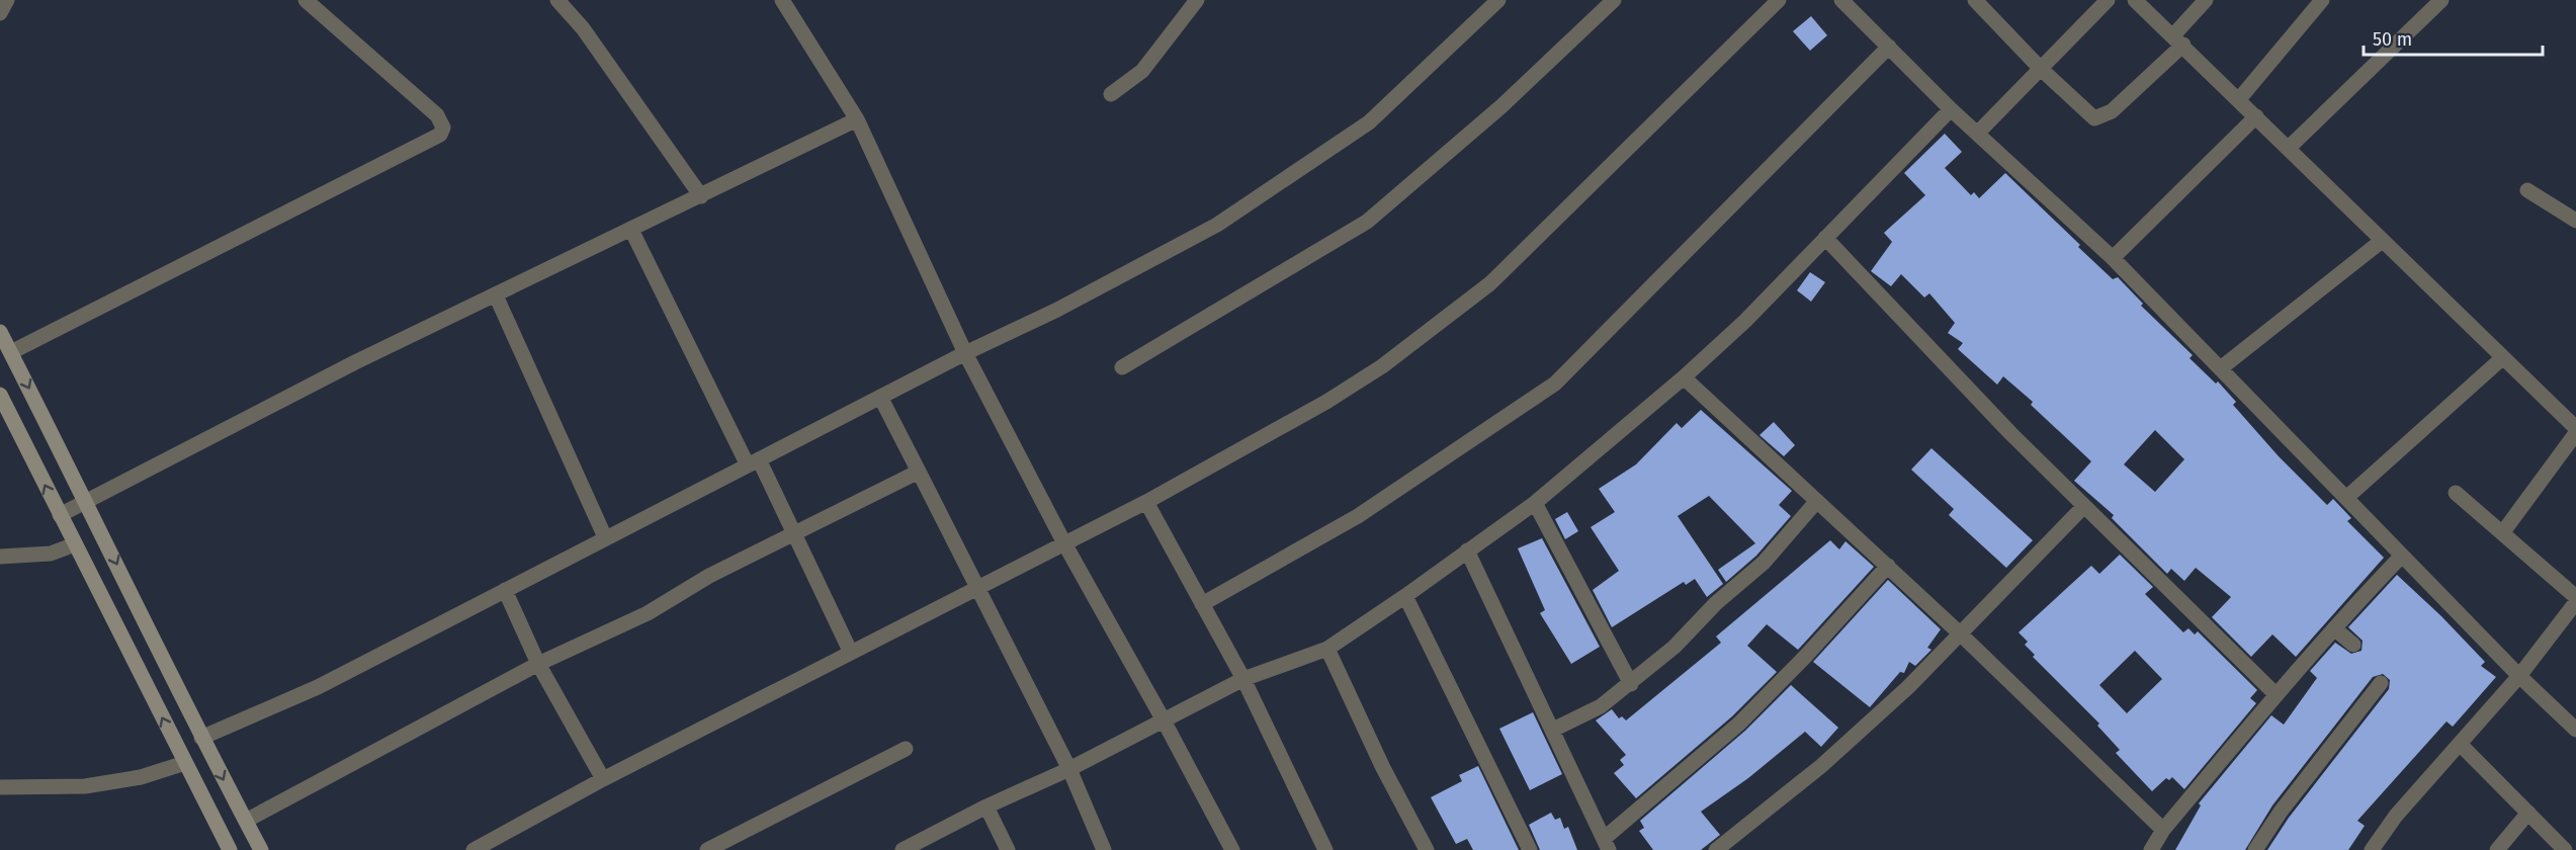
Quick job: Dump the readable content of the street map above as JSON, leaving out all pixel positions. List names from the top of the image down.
{
  "scale_bar": "50 m"
}
